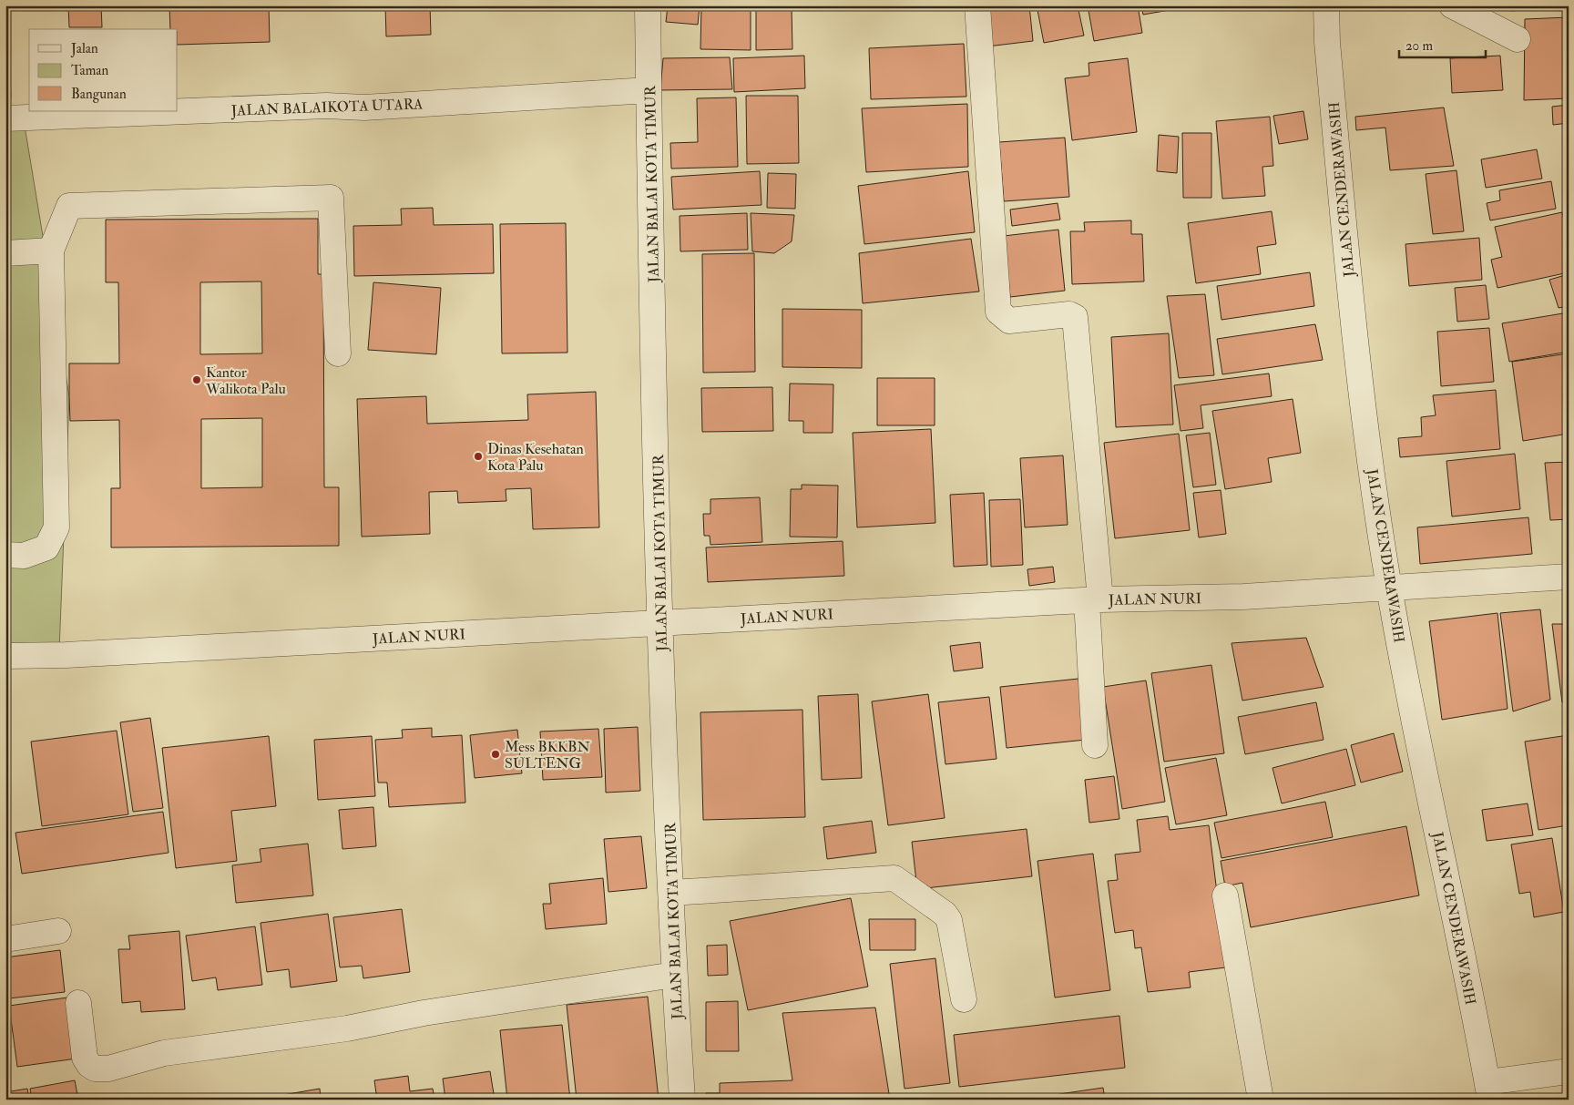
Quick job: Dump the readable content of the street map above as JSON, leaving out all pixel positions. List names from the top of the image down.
{
  "streets": {
    "street": [
      "JALAN BALAIKOTA UTARA",
      "JALAN BALAI KOTA TIMUR",
      "JALAN CENDERAWASIH",
      "JALAN NURI"
    ]
  },
  "crossings": [
    ["JALAN BALAIKOTA UTARA", "JALAN BALAI KOTA TIMUR"],
    ["JALAN BALAI KOTA TIMUR", "JALAN NURI"],
    ["JALAN CENDERAWASIH", "JALAN NURI"]
  ],
  "places": ["Kantor Walikota Palu", "Dinas Kesehatan Kota Palu", "Mess BKKBN SULTENG"],
  "legend": ["Jalan", "Taman", "Bangunan"],
  "scale_bar": "20 m"
}
